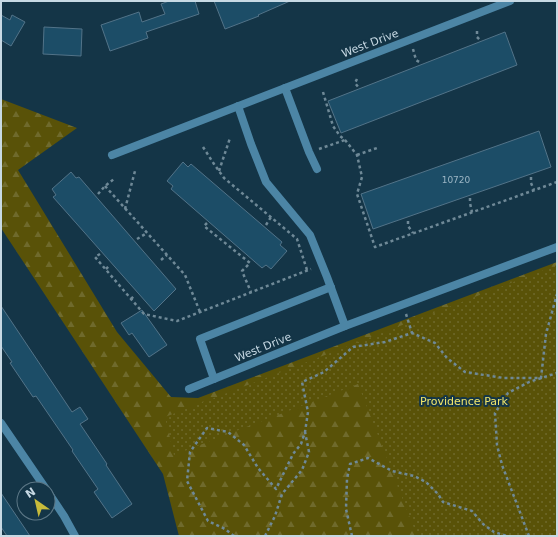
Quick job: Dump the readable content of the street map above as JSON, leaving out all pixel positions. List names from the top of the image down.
{
  "streets": {
    "street": ["West Drive"]
  },
  "parks": ["Providence Park"],
  "house_numbers": ["10720"],
  "north": "top left"
}
